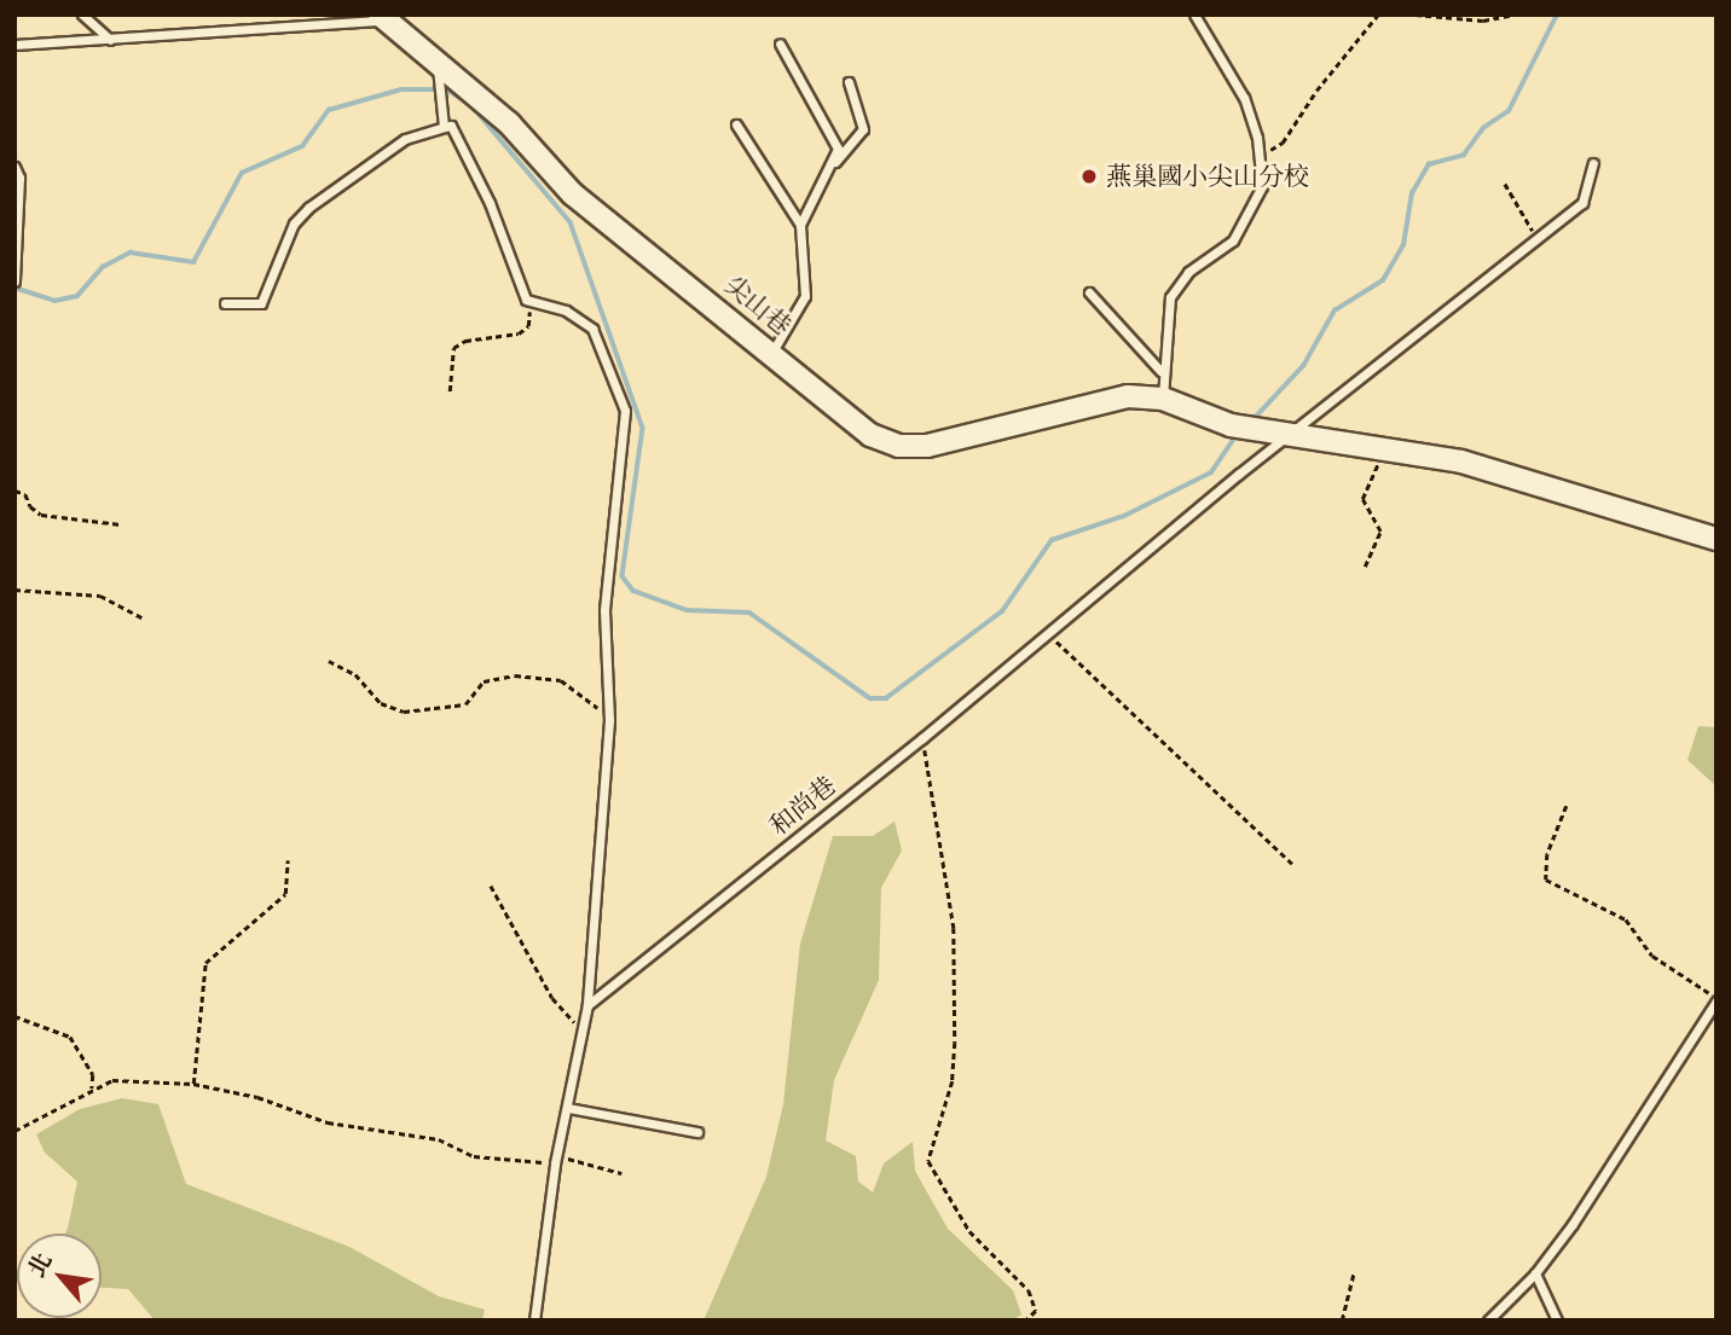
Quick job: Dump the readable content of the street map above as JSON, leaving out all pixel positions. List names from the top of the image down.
{
  "streets": {
    "street": ["尖山巷"],
    "lane": ["和尚巷"]
  },
  "crossings": [
    ["尖山巷", "和尚巷"]
  ],
  "places": ["燕巢國小尖山分校"],
  "north": "top left"
}
